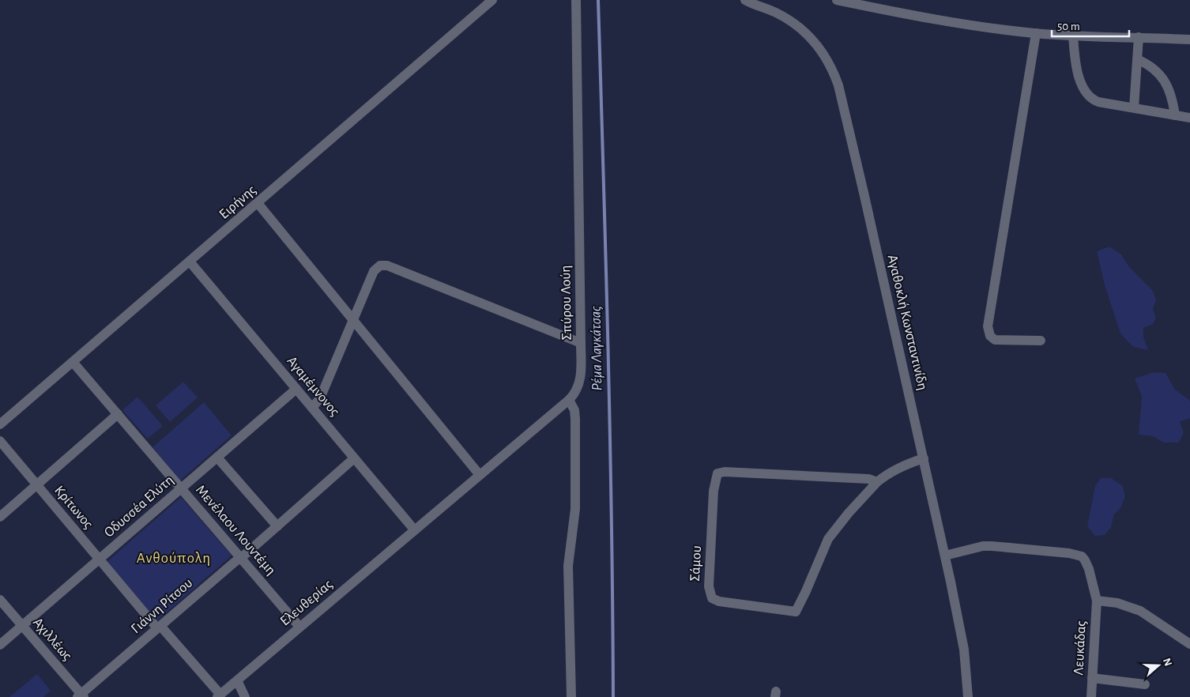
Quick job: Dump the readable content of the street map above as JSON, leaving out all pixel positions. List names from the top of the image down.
{
  "streets": {
    "street": [
      "Ειρήνης",
      "Σπύρου Λούη",
      "Αγαθοκλή Κωνσταντινίδη",
      "Αγαμέμνονoς",
      "Οδυσσέα Ελύτη",
      "Κρίτωνος",
      "Μενέλαου Λουντέμη",
      "Σάμου",
      "Ελευθερίας",
      "Γιάννη Ρίτσου",
      "Αχιλλέως",
      "Λευκάδας"
    ]
  },
  "crossings": [
    ["Ειρήνης", "Αγαμέμνονoς"],
    ["Ειρήνης", "Μενέλαου Λουντέμη"],
    ["Σπύρου Λούη", "Αγαμέμνονoς"],
    ["Σπύρου Λούη", "Ελευθερίας"],
    ["Αγαθοκλή Κωνσταντινίδη", "Σάμου"],
    ["Αγαθοκλή Κωνσταντινίδη", "Λευκάδας"],
    ["Αγαμέμνονoς", "Οδυσσέα Ελύτη"],
    ["Αγαμέμνονoς", "Ελευθερίας"],
    ["Αγαμέμνονoς", "Γιάννη Ρίτσου"],
    ["Οδυσσέα Ελύτη", "Κρίτωνος"],
    ["Οδυσσέα Ελύτη", "Μενέλαου Λουντέμη"],
    ["Οδυσσέα Ελύτη", "Αχιλλέως"],
    ["Κρίτωνος", "Ελευθερίας"],
    ["Κρίτωνος", "Γιάννη Ρίτσου"],
    ["Μενέλαου Λουντέμη", "Ελευθερίας"],
    ["Μενέλαου Λουντέμη", "Γιάννη Ρίτσου"],
    ["Γιάννη Ρίτσου", "Αχιλλέως"]
  ],
  "districts": ["Ανθούπολη"],
  "water": ["Ρέμα Λαγκάτσας"],
  "scale_bar": "50 m",
  "north": "right"
}
